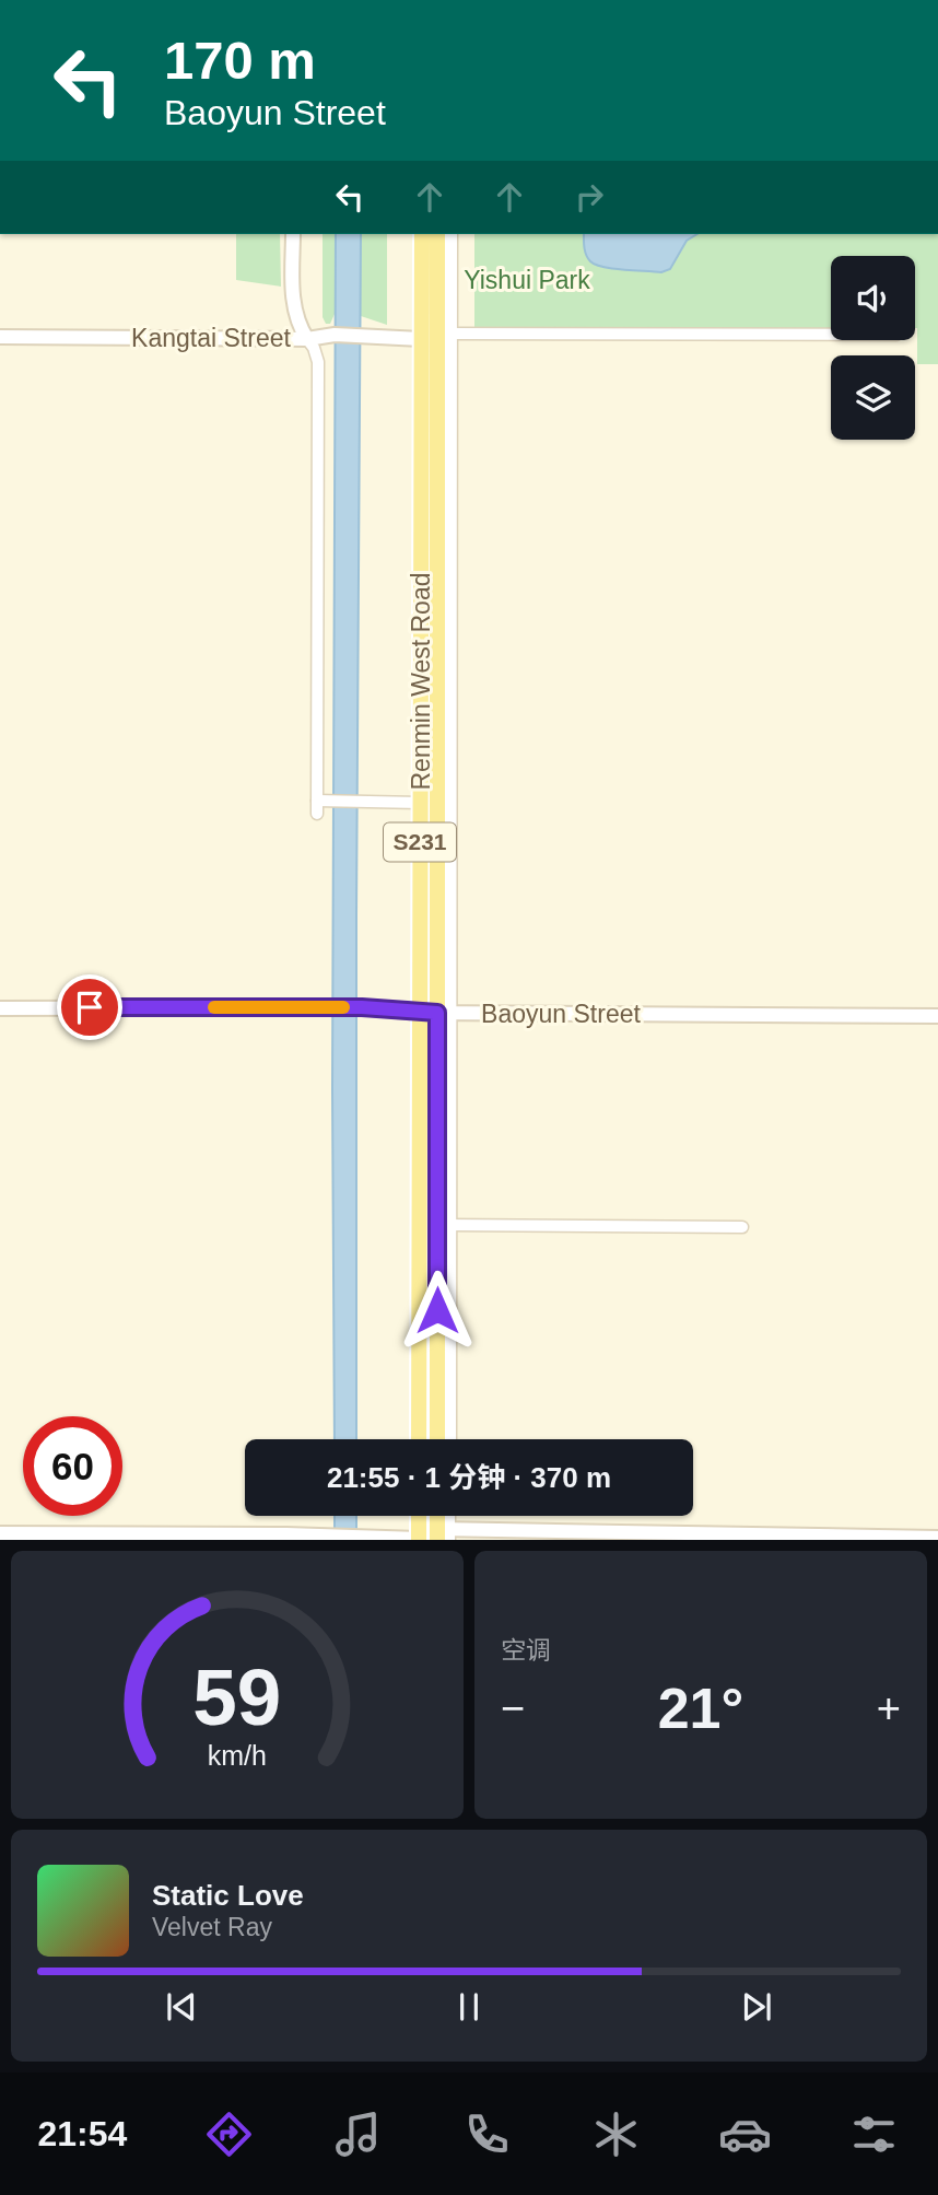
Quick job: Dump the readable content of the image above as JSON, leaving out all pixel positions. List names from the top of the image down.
{
  "streets": {
    "main road": ["Renmin West Road", "S231"],
    "street": ["Kangtai Street", "Baoyun Street"]
  },
  "crossings": [
    ["Kangtai Street", "Renmin West Road"],
    ["Renmin West Road", "Baoyun Street"]
  ],
  "parks": ["Yishui Park"],
  "page": {
    "turn": ["170 m", "Baoyun Street"],
    "limit": "60",
    "trip": "21:55 · 1 分钟 · 370 m",
    "tile": "空调",
    "heat": ["−", "21°", "+"],
    "song": ["Static Love", "Velvet Ray"],
    "tabs": "21:54",
    "gauge": ["59", "km/h"]
  }
}
